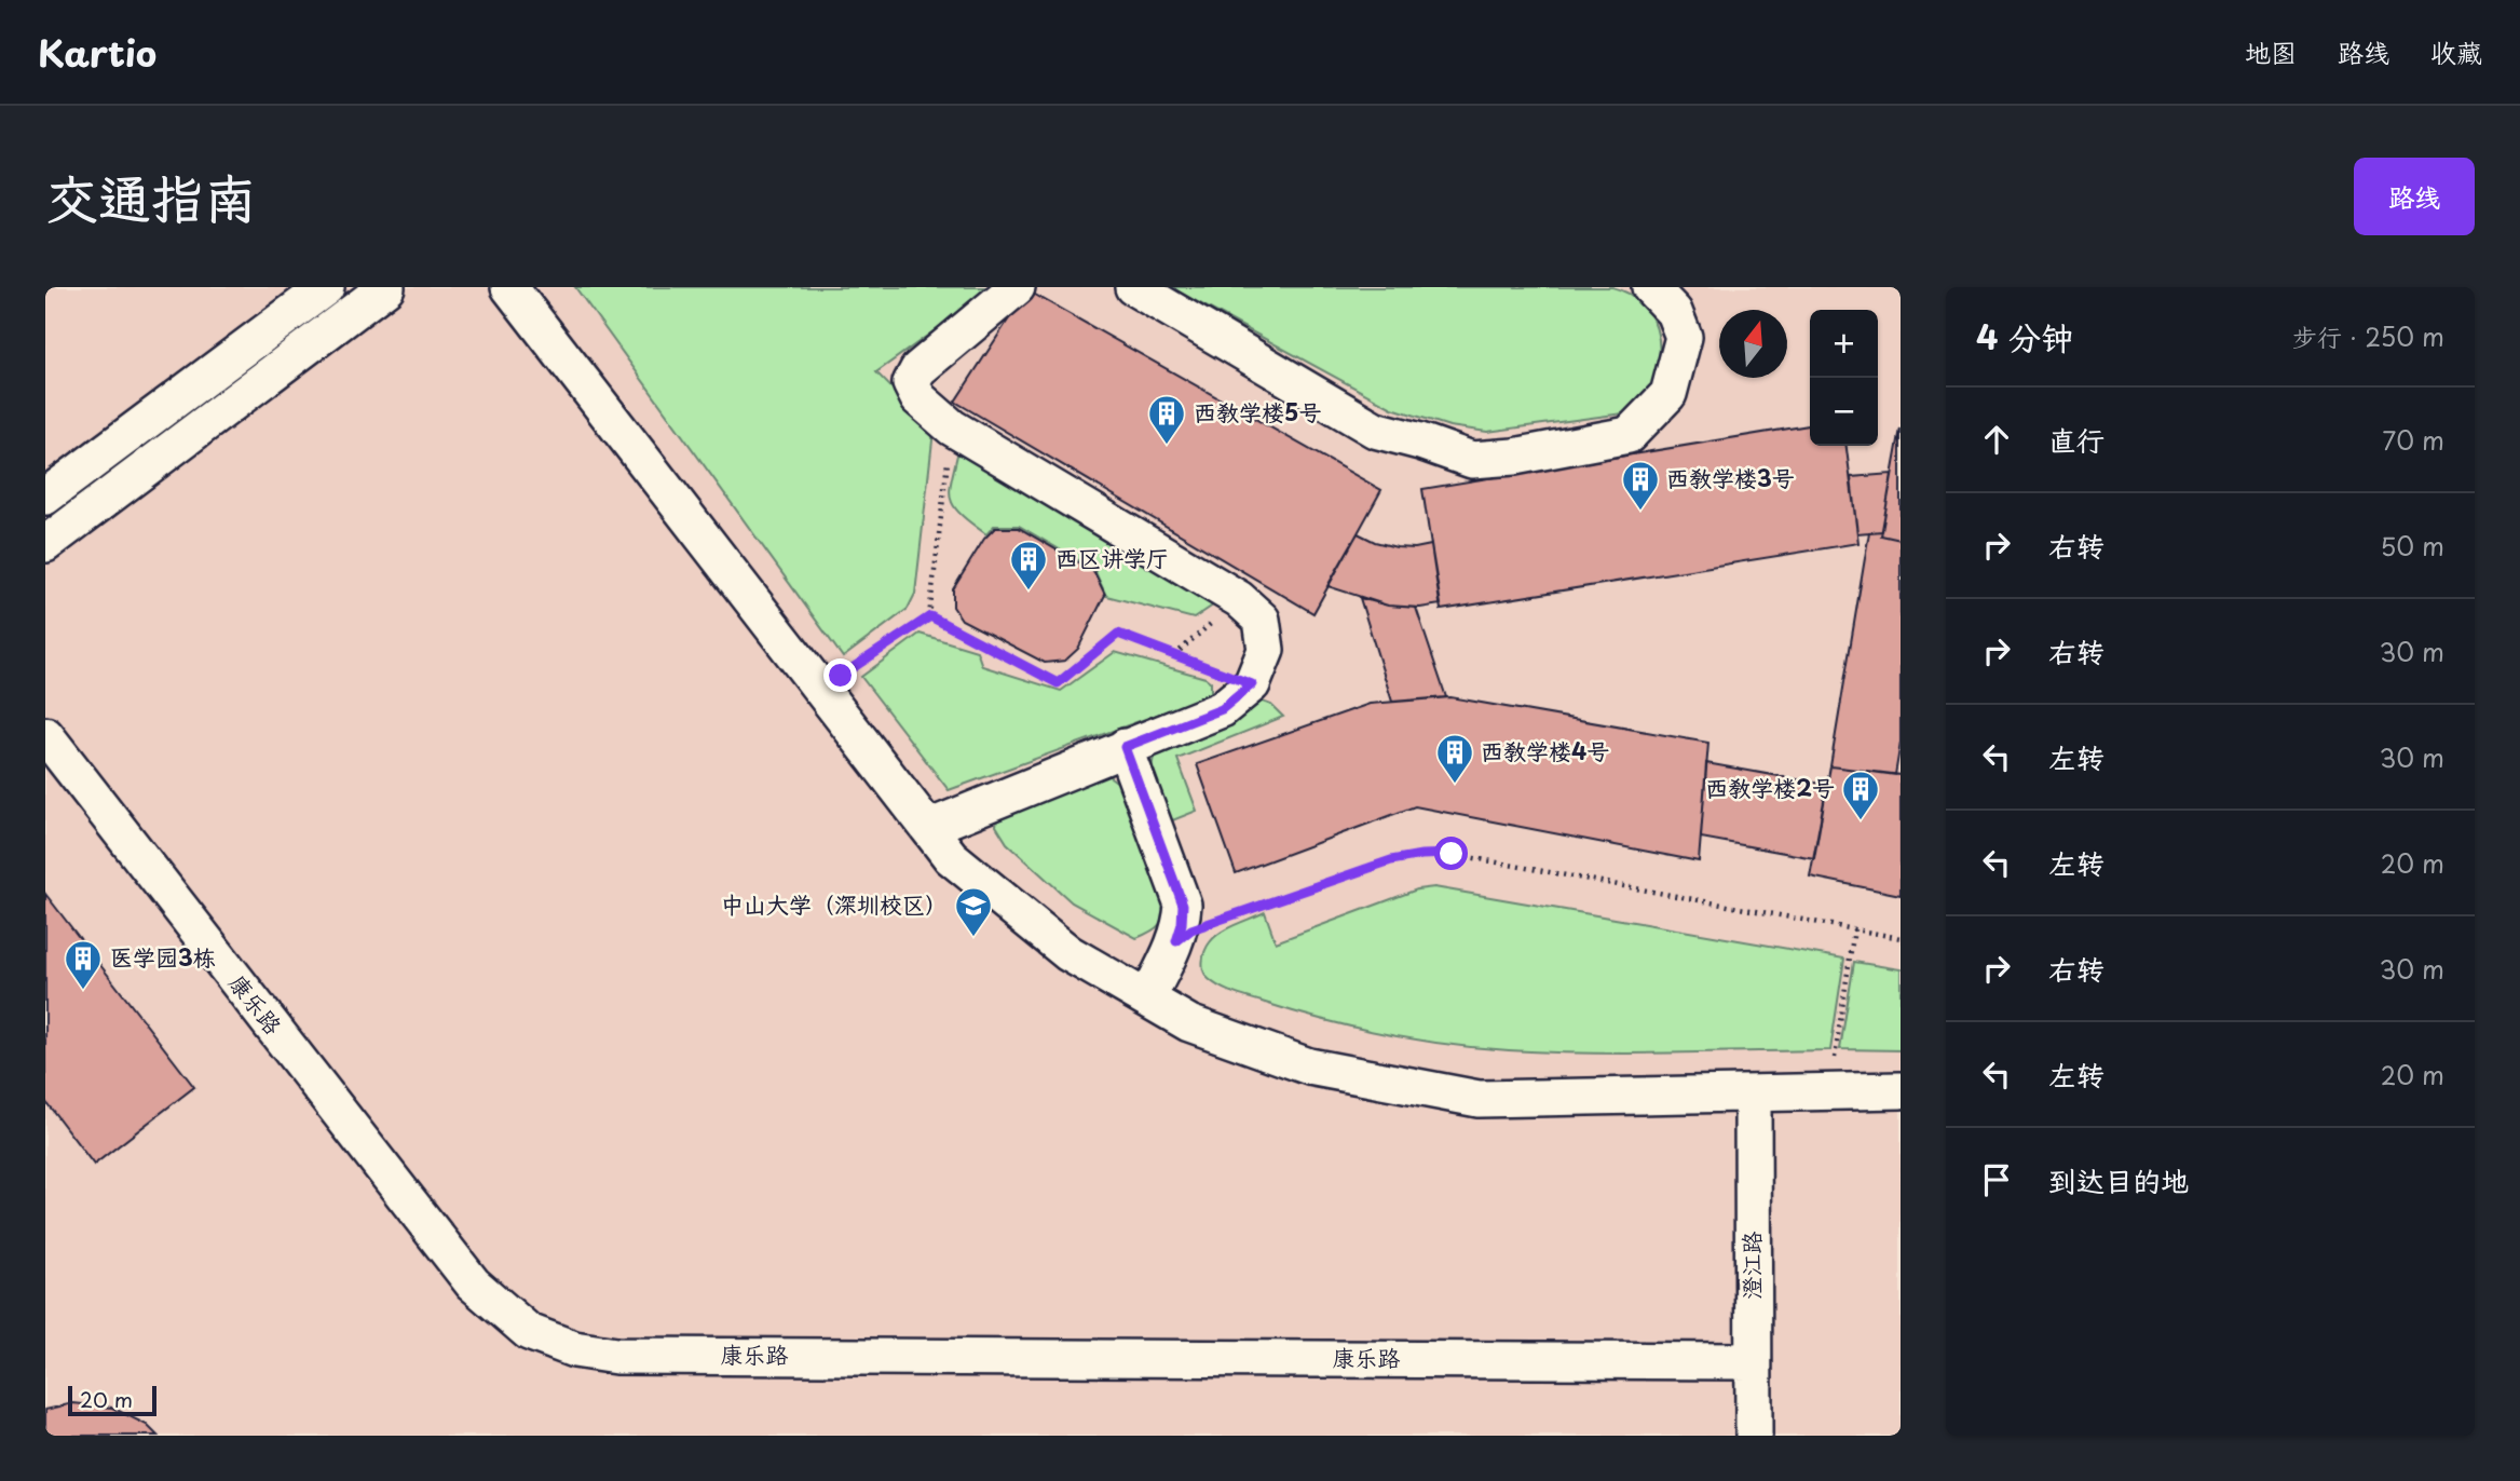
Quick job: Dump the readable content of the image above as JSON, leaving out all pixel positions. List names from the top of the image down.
{
  "streets": {
    "lane": ["康乐路", "澄江路"]
  },
  "crossings": [
    ["康乐路", "澄江路"]
  ],
  "places": {
    "building": [
      "西教学楼5号",
      "西教学楼3号",
      "西区讲学厅",
      "西教学楼4号",
      "西教学楼2号",
      "医学园3栋"
    ],
    "school or university": ["中山大学（深圳校区）"]
  },
  "scale_bar": "20 m",
  "north": "top",
  "page": {
    "header": "Kartio",
    "nav": ["地图", "路线", "收藏"],
    "title": "交通指南",
    "buttons": "路线",
    "heading": ["4 分钟", "步行 · 250 m"],
    "map_buttons": ["+", "−"],
    "list": [
      ["直行", "70 m"],
      ["右转", "50 m"],
      ["右转", "30 m"],
      ["左转", "30 m"],
      ["左转", "20 m"],
      ["右转", "30 m"],
      ["左转", "20 m"],
      "到达目的地"
    ],
    "scale": "20 m"
  }
}
